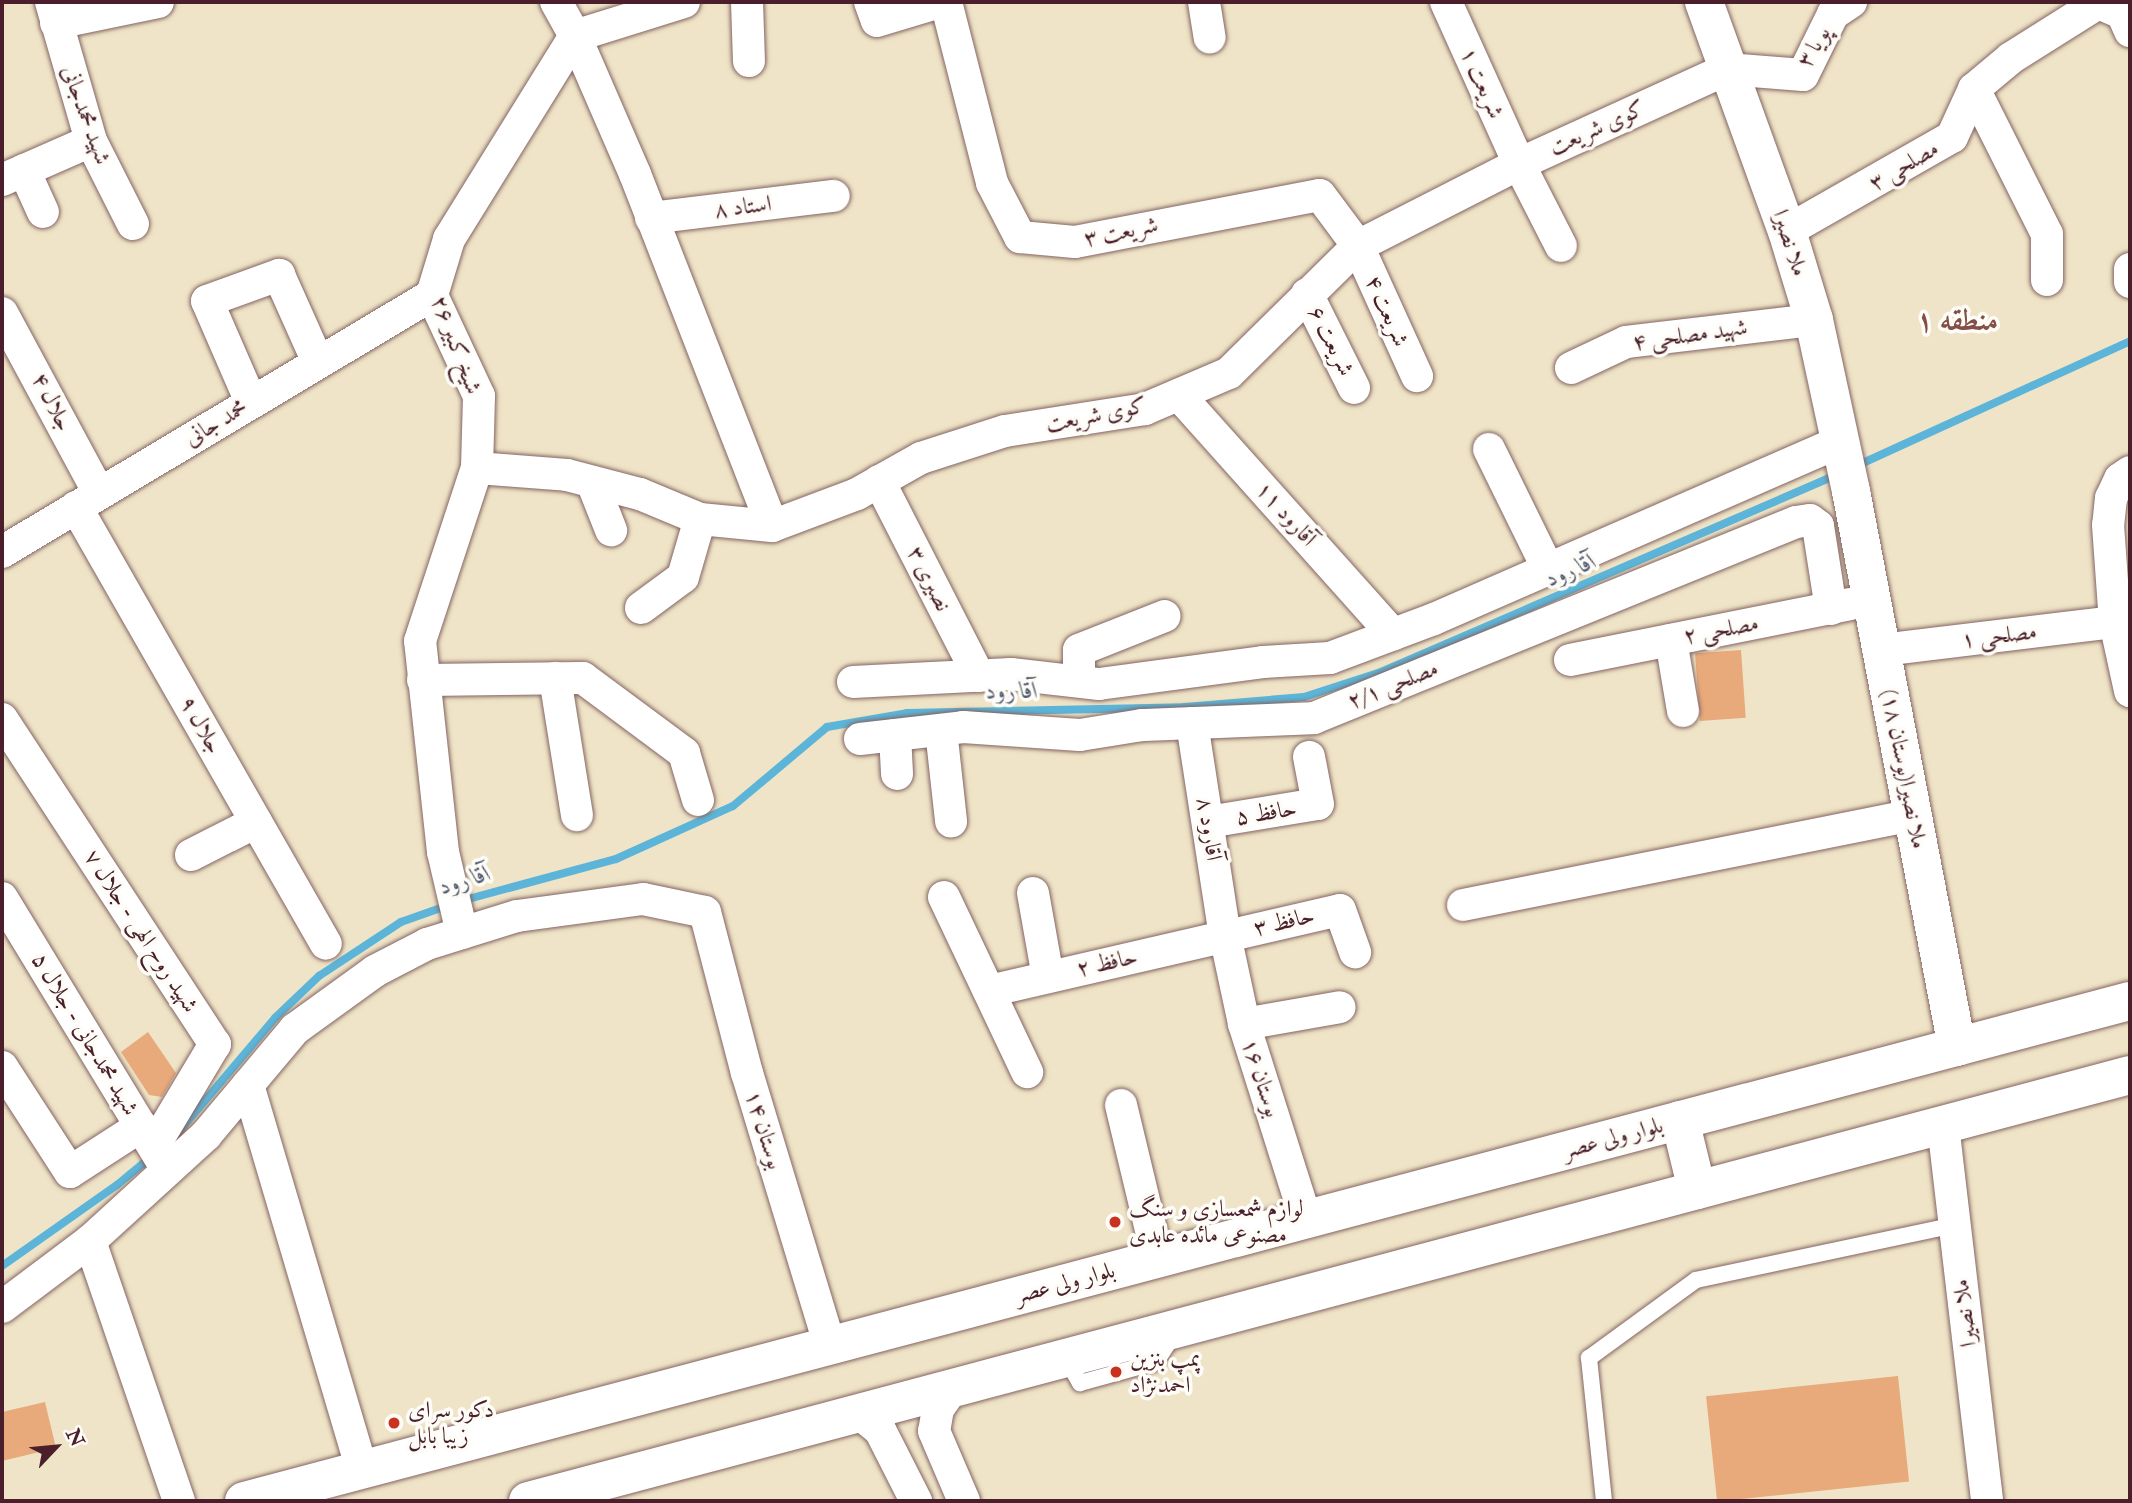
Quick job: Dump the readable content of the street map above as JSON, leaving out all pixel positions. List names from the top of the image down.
{
  "streets": {
    "main road": ["ملا نصیرا", "ملا نصیرا(بوستان ۱۸)", "بلوار ولی عصر"],
    "street": [
      "پویا ۳",
      "شریعت ۱",
      "شهید محمدجانی",
      "کوی شریعت",
      "مصلحی ۳",
      "استاد ۸",
      "شریعت ۳",
      "شریعت ۴",
      "شهید مصلحی ۴",
      "شریعت ۶",
      "شیخ کبیر ۲۶",
      "جلال ۴",
      "محمد جانی",
      "آقارود ۱۱",
      "نصیری ۳",
      "مصلحی ۲",
      "مصلحی ۱",
      "مصلحی ۲/۱",
      "جلال ۹",
      "حافظ ۵",
      "آقارود ۸",
      "حافظ ۳",
      "شهید روح الهی - جلال ۷",
      "حافظ ۲",
      "شهید محمدجانی - جلال ۵",
      "بوستان ۱۶",
      "بوستان ۱۴"
    ]
  },
  "crossings": [
    ["پویا ۳", "کوی شریعت"],
    ["پویا ۳", "ملا نصیرا"],
    ["شریعت ۱", "کوی شریعت"],
    ["کوی شریعت", "شریعت ۳"],
    ["کوی شریعت", "ملا نصیرا"],
    ["کوی شریعت", "شریعت ۴"],
    ["کوی شریعت", "شریعت ۶"],
    ["کوی شریعت", "شیخ کبیر ۲۶"],
    ["کوی شریعت", "آقارود ۱۱"],
    ["کوی شریعت", "نصیری ۳"],
    ["مصلحی ۳", "ملا نصیرا"],
    ["شریعت ۳", "شریعت ۴"],
    ["ملا نصیرا", "شهید مصلحی ۴"],
    ["ملا نصیرا", "ملا نصیرا(بوستان ۱۸)"],
    ["شیخ کبیر ۲۶", "محمد جانی"],
    ["شیخ کبیر ۲۶", "بوستان ۱۴"],
    ["جلال ۴", "محمد جانی"],
    ["جلال ۴", "جلال ۹"],
    ["محمد جانی", "جلال ۹"],
    ["مصلحی ۲", "مصلحی ۲/۱"],
    ["مصلحی ۲", "ملا نصیرا(بوستان ۱۸)"],
    ["مصلحی ۱", "ملا نصیرا(بوستان ۱۸)"],
    ["مصلحی ۲/۱", "آقارود ۸"],
    ["ملا نصیرا(بوستان ۱۸)", "بلوار ولی عصر"],
    ["حافظ ۵", "آقارود ۸"],
    ["آقارود ۸", "حافظ ۳"],
    ["آقارود ۸", "حافظ ۲"],
    ["آقارود ۸", "بوستان ۱۶"],
    ["حافظ ۳", "حافظ ۲"],
    ["حافظ ۳", "بوستان ۱۶"],
    ["شهید روح الهی - جلال ۷", "شهید محمدجانی - جلال ۵"],
    ["حافظ ۲", "بوستان ۱۶"],
    ["بوستان ۱۶", "بلوار ولی عصر"],
    ["بوستان ۱۴", "بلوار ولی عصر"]
  ],
  "districts": ["منطقه ۱"],
  "water": ["آقا رود"],
  "places": ["لوازم شمعسازی و سنگ مصنوعی مائده عابدی", "پمپ بنزین احمدنژاد", "دکور سرای زیبا بابل"],
  "north": "top right"
}
